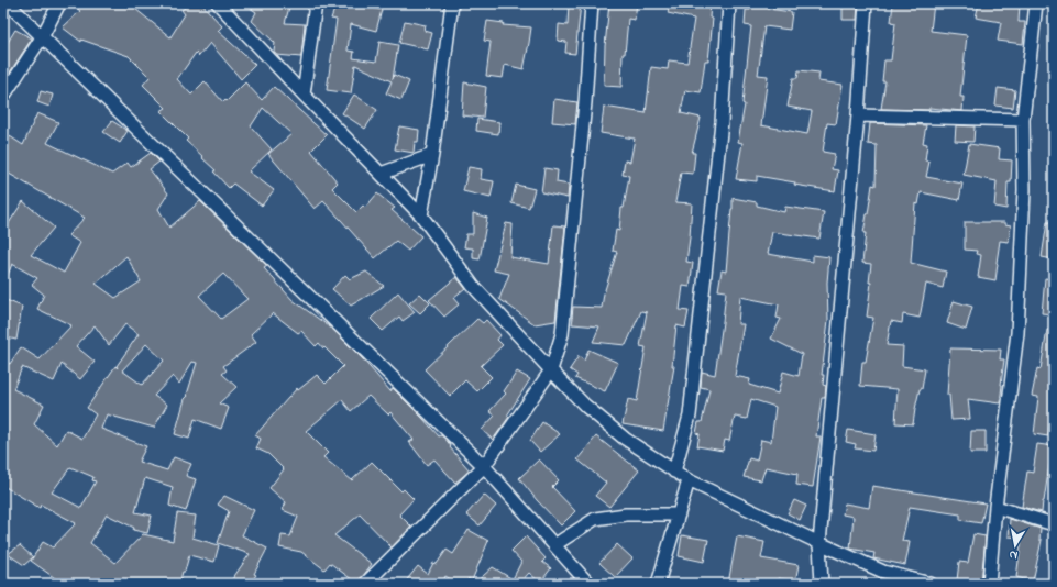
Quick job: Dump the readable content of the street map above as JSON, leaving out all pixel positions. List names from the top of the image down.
{
  "north": "bottom"
}
